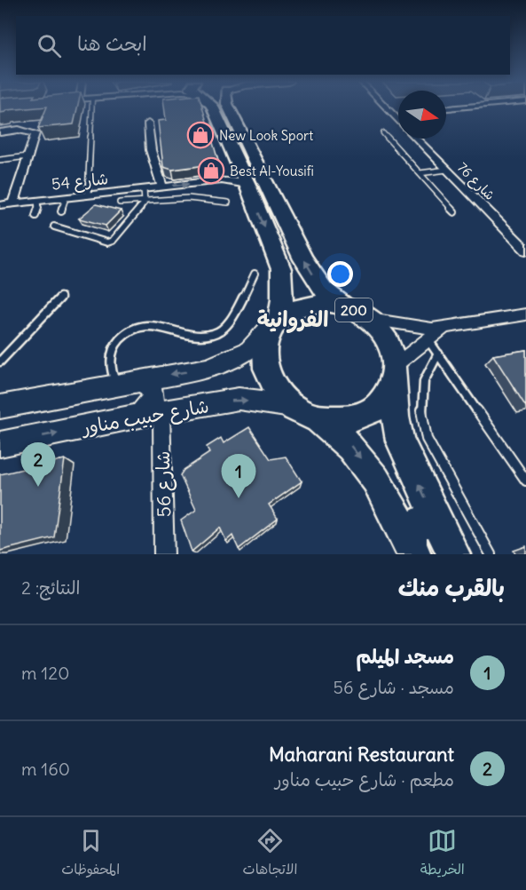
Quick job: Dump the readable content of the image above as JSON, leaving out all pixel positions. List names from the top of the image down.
{
  "streets": {
    "main road": ["200"],
    "street": [
      "شارع 54",
      "شارع 76",
      "شارع حبيب مناور",
      "شارع 56"
    ]
  },
  "crossings": [
    ["200", "شارع حبيب مناور"],
    ["شارع حبيب مناور", "شارع 56"]
  ],
  "districts": ["الفروانية"],
  "places": {
    "shop": ["New Look Sport", "Best Al-Yousifi"]
  },
  "north": "right",
  "page": {
    "search": "ابحث هنا",
    "pins": ["2", "1"],
    "heading": ["بالقرب منك", "النتائج: 2"],
    "list": [
      {
        "mark": "1",
        "name": "مسجد الميلم",
        "note": "مسجد · شارع 56",
        "value": "120 m"
      },
      {
        "mark": "2",
        "name": "Maharani Restaurant",
        "note": "مطعم · شارع حبيب مناور",
        "value": "160 m"
      }
    ],
    "nav": ["الخريطة", "الاتجاهات", "المحفوظات"]
  }
}
